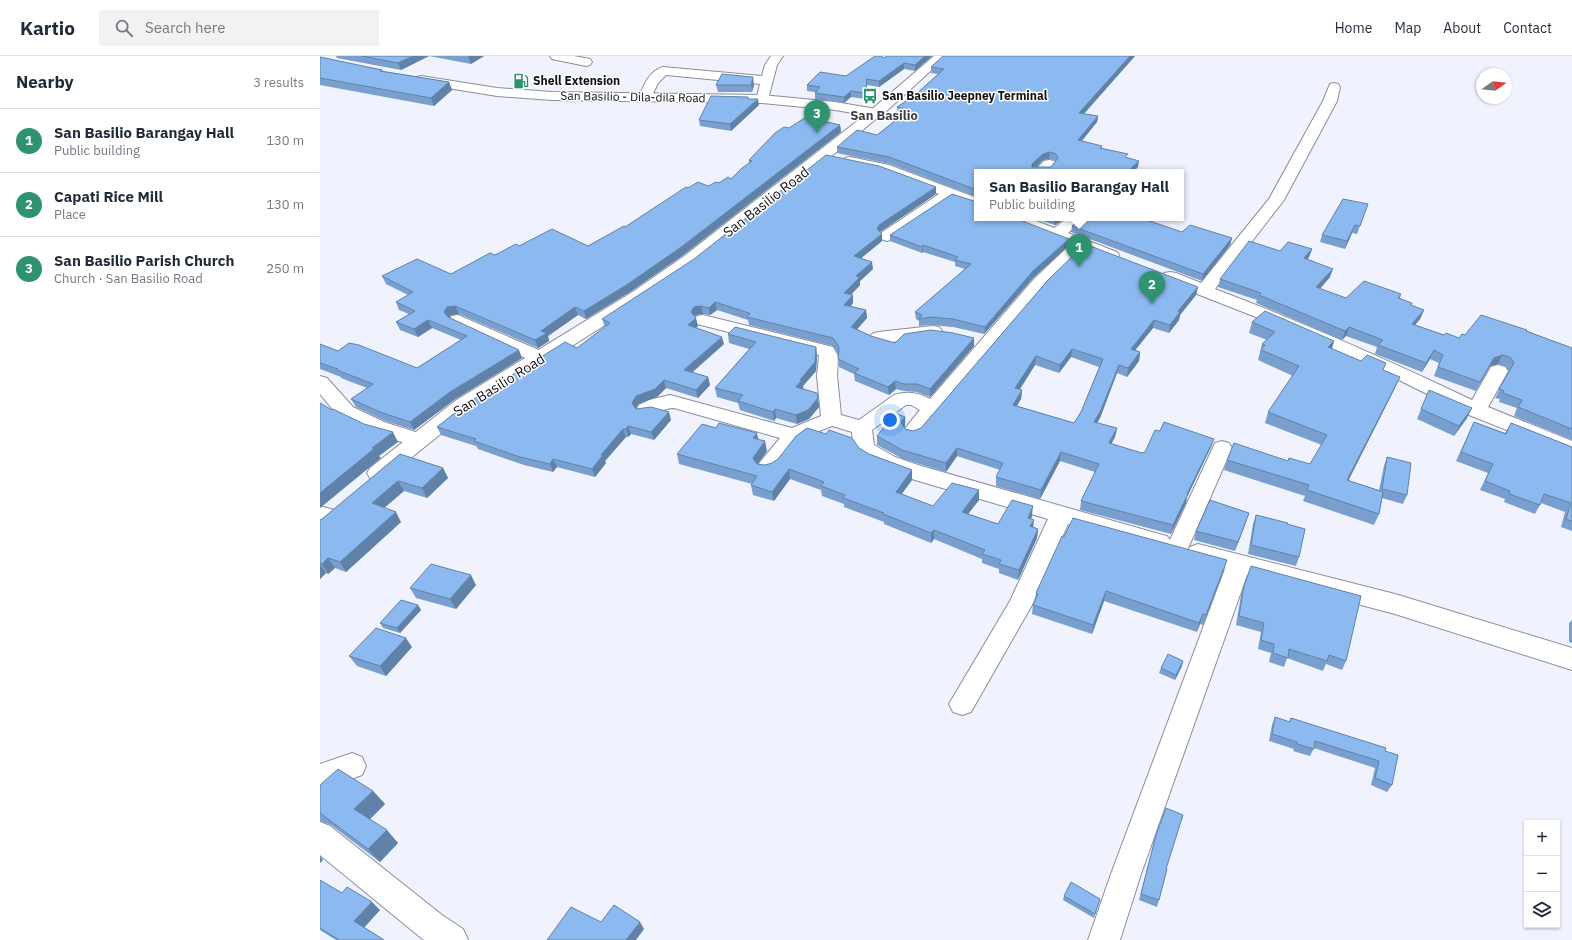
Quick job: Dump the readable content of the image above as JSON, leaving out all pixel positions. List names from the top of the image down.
{
  "streets": {
    "street": ["San Basilio - Dila-dila Road", "San Basilio Road"]
  },
  "crossings": [
    ["San Basilio - Dila-dila Road", "San Basilio Road"]
  ],
  "districts": ["San Basilio"],
  "places": {
    "fuel station": ["Shell Extension"],
    "bus stop": ["San Basilio Jeepney Terminal"]
  },
  "north": "right",
  "page": {
    "header": "Kartio",
    "search": "Search here",
    "nav": [
      "Home",
      "Map",
      "About",
      "Contact"
    ],
    "heading": ["Nearby", "3 results"],
    "pins": ["3", "1", "2"],
    "list": [
      {
        "mark": "1",
        "name": "San Basilio Barangay Hall",
        "note": "Public building",
        "value": "130 m"
      },
      {
        "mark": "2",
        "name": "Capati Rice Mill",
        "note": "Place",
        "value": "130 m"
      },
      {
        "mark": "3",
        "name": "San Basilio Parish Church",
        "note": "Church · San Basilio Road",
        "value": "250 m"
      }
    ],
    "popup": ["San Basilio Barangay Hall", "Public building"],
    "map_buttons": ["+", "−"]
  }
}
